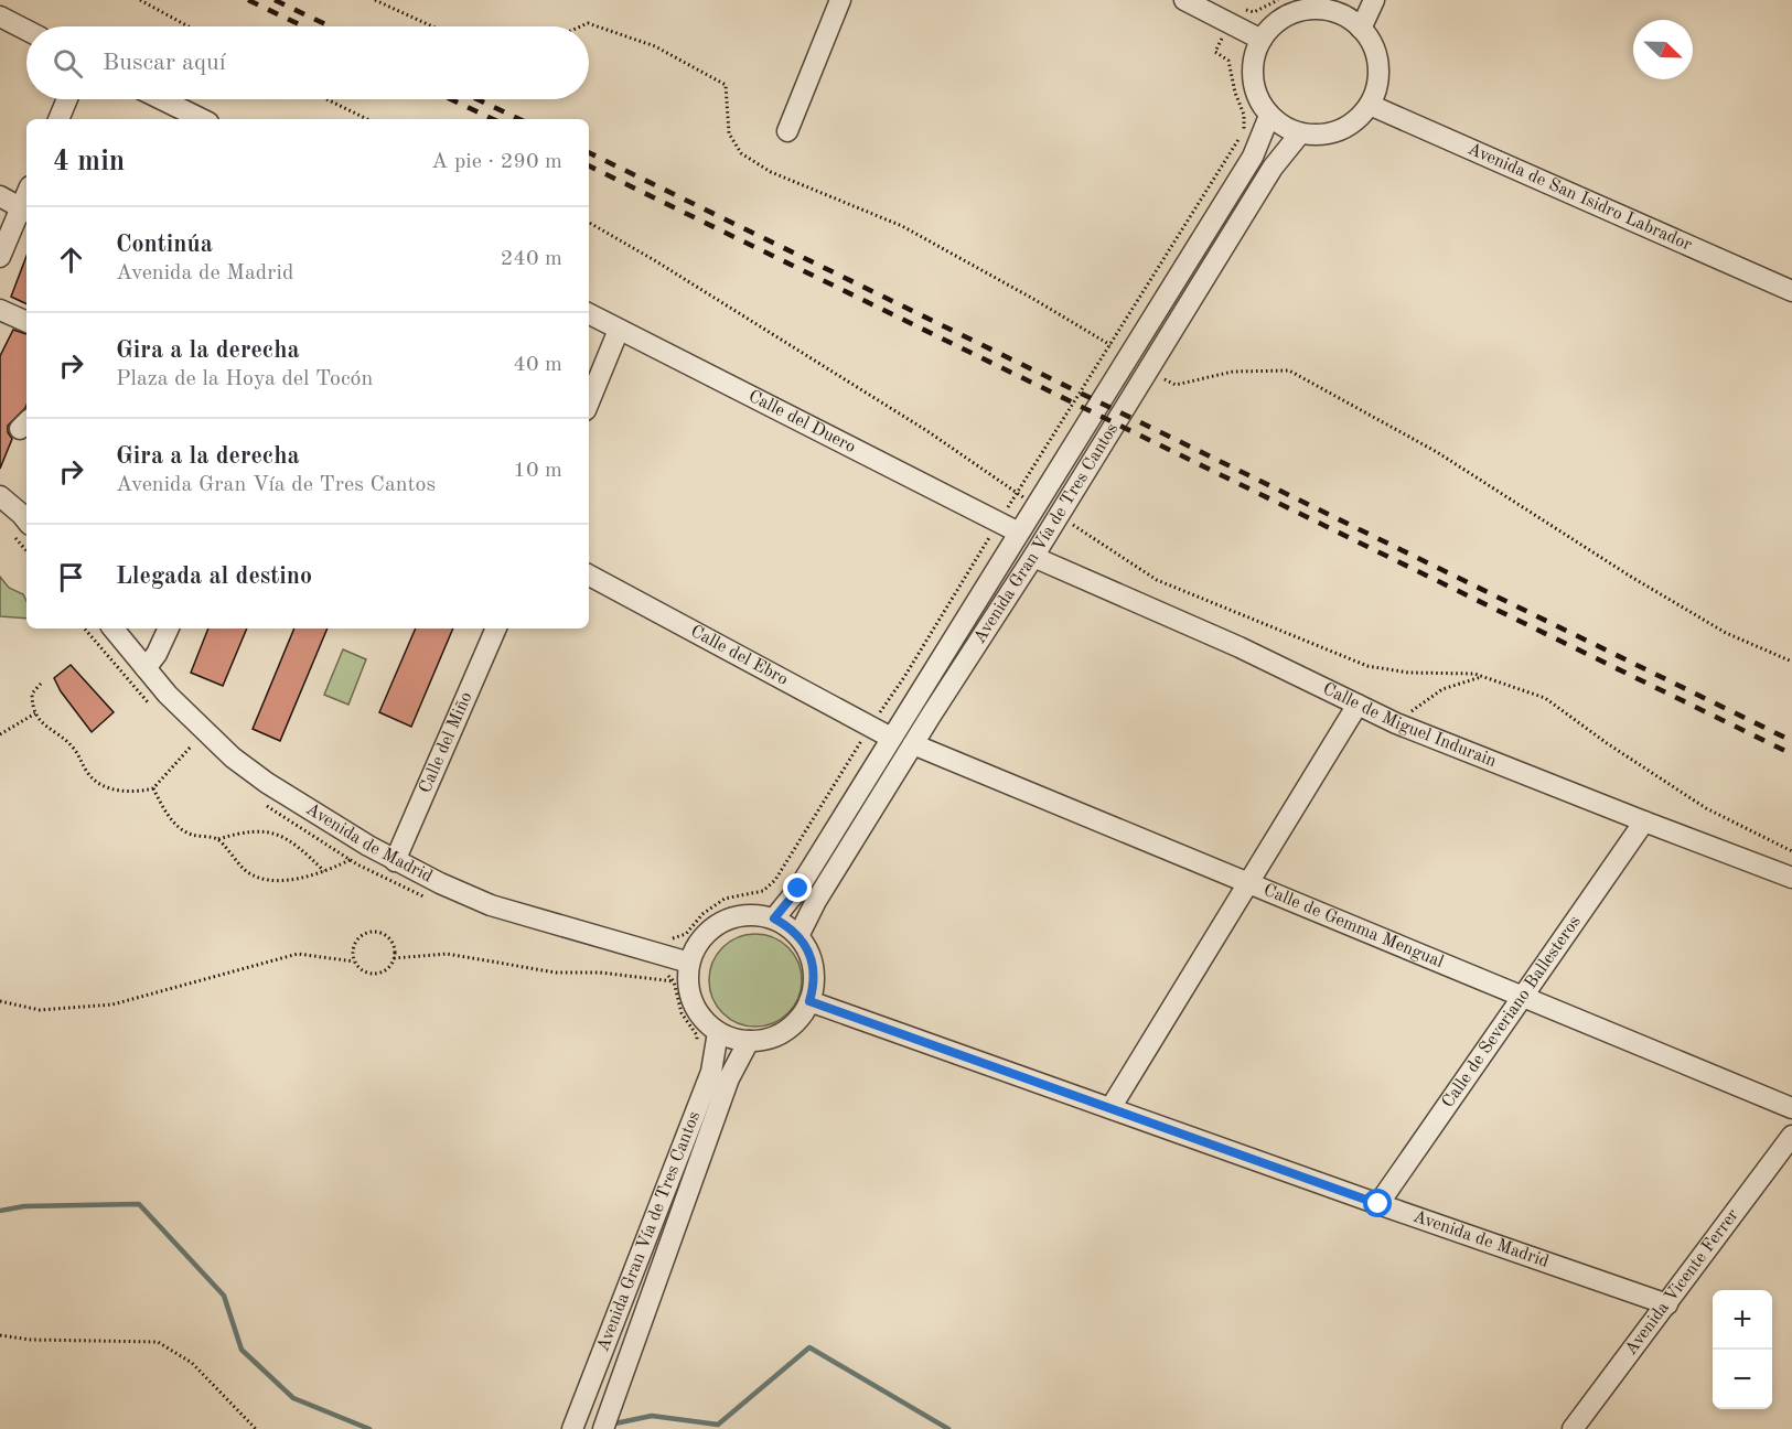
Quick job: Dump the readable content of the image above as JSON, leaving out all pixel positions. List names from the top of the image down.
{
  "streets": {
    "street": [
      "Avenida de San Isidro Labrador",
      "Calle del Duero",
      "Avenida Gran Vía de Tres Cantos",
      "Calle del Ebro",
      "Calle de Miguel Indurain",
      "Calle del Miño",
      "Avenida de Madrid",
      "Calle de Gemma Mengual",
      "Calle de Severiano Ballesteros",
      "Avenida Vicente Ferrer"
    ]
  },
  "crossings": [
    ["Avenida de San Isidro Labrador", "Avenida Gran Vía de Tres Cantos"],
    ["Calle del Duero", "Avenida Gran Vía de Tres Cantos"],
    ["Avenida Gran Vía de Tres Cantos", "Calle del Ebro"],
    ["Avenida Gran Vía de Tres Cantos", "Calle de Miguel Indurain"],
    ["Avenida Gran Vía de Tres Cantos", "Avenida de Madrid"],
    ["Avenida Gran Vía de Tres Cantos", "Calle de Gemma Mengual"],
    ["Calle de Miguel Indurain", "Calle de Severiano Ballesteros"],
    ["Calle del Miño", "Avenida de Madrid"],
    ["Avenida de Madrid", "Calle de Severiano Ballesteros"],
    ["Avenida de Madrid", "Avenida Vicente Ferrer"],
    ["Calle de Gemma Mengual", "Calle de Severiano Ballesteros"]
  ],
  "north": "bottom right",
  "page": {
    "search": "Buscar aquí",
    "heading": ["4 min", "A pie · 290 m"],
    "list": [
      ["Continúa", "Avenida de Madrid", "240 m"],
      ["Gira a la derecha", "Plaza de la Hoya del Tocón", "40 m"],
      ["Gira a la derecha", "Avenida Gran Vía de Tres Cantos", "10 m"],
      "Llegada al destino"
    ],
    "map_buttons": ["+", "−"]
  }
}
